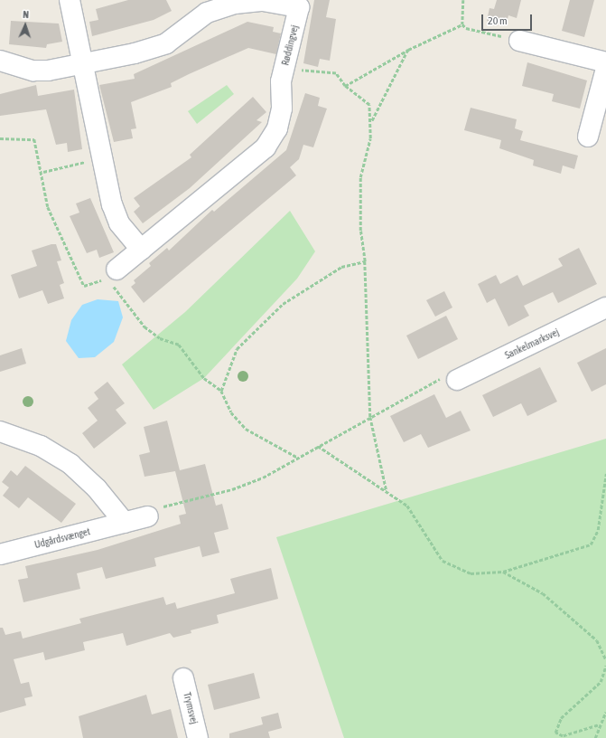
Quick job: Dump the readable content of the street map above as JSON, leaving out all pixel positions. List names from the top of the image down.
{
  "streets": {
    "street": [
      "Røddingvej",
      "Sankelmarksvej",
      "Udgårdsvænget",
      "Trymsvej"
    ]
  },
  "scale_bar": "20 m",
  "north": "top"
}
